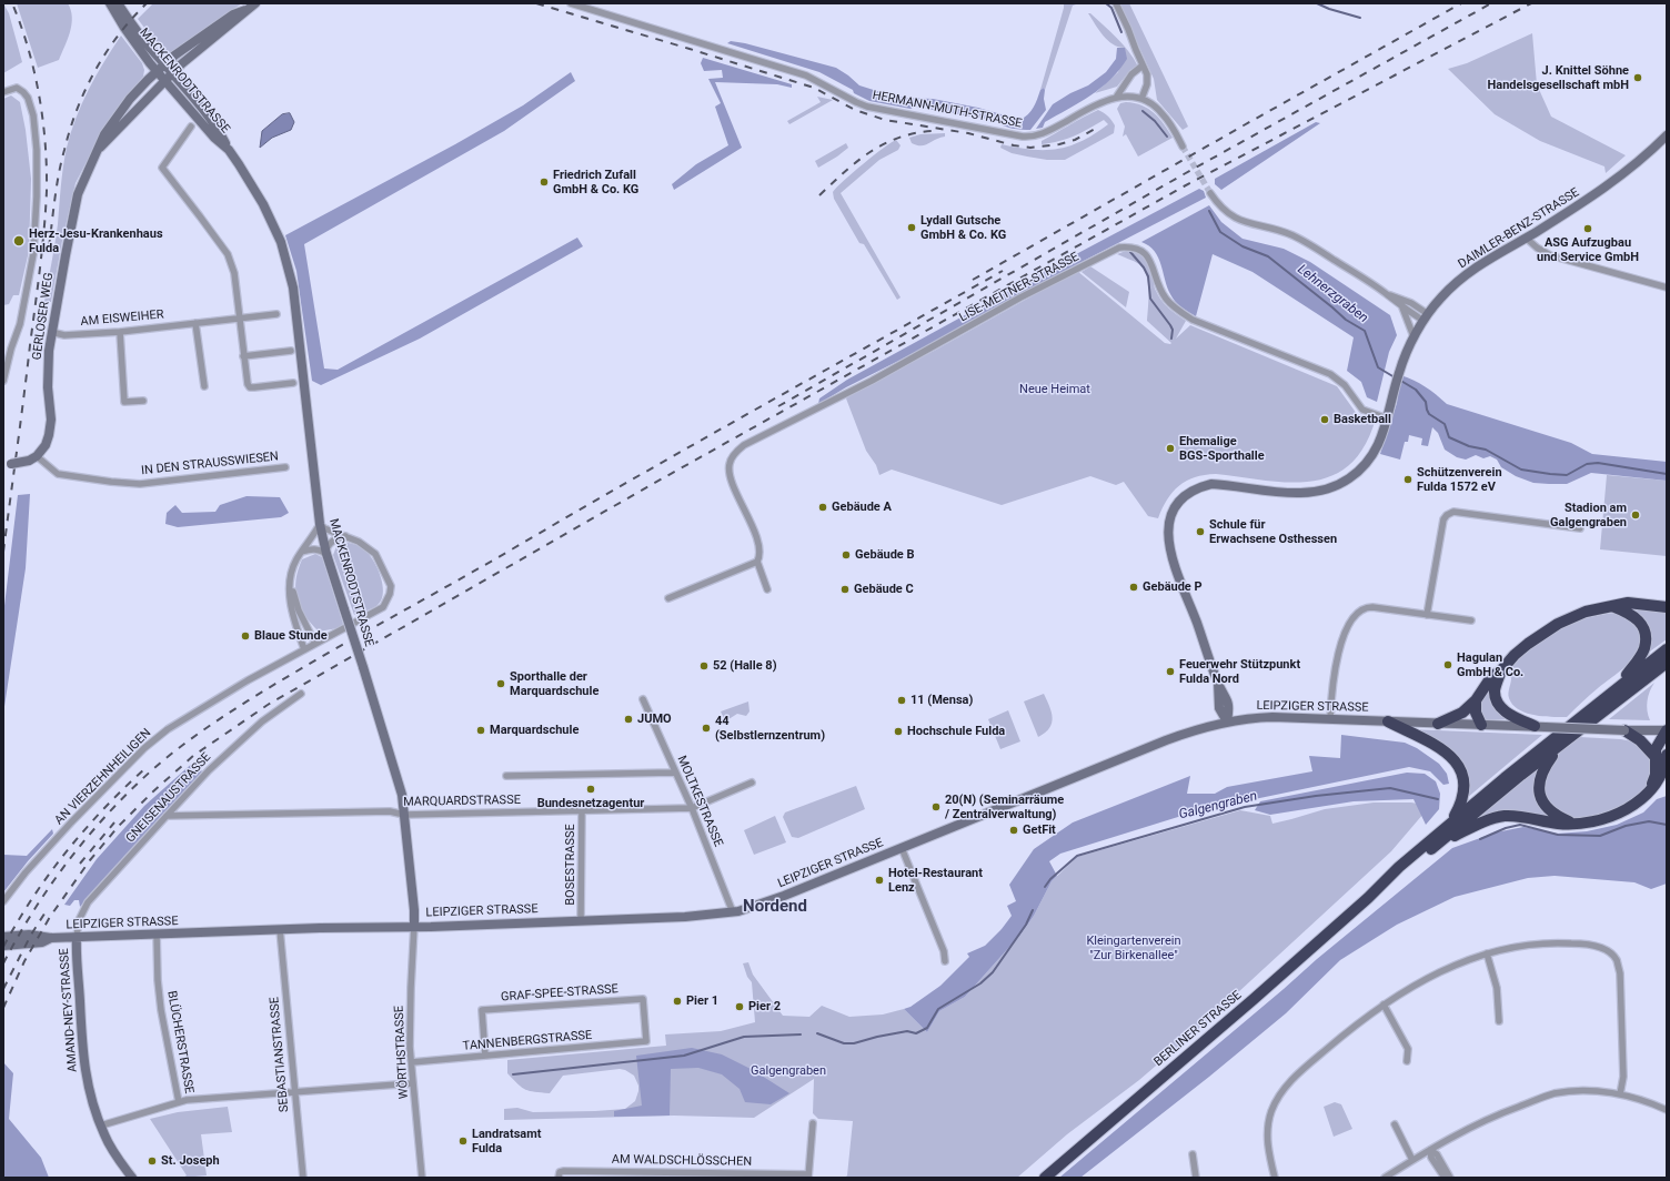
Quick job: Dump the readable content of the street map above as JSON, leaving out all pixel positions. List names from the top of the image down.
{
  "streets": {
    "highway": ["BERLINER STRASSE"],
    "street": [
      "MACKENRODTSTRASSE",
      "HERMANN-MUTH-STRASSE",
      "DAIMLER-BENZ-STRASSE",
      "LISE-MEITNER-STRASSE",
      "GERLOSER WEG",
      "AM EISWEIHER",
      "IN DEN STRAUSSWIESEN",
      "LEIPZIGER STRASSE",
      "AN VIERZEHNHEILIGEN",
      "GNEISENAUSTRASSE",
      "MARQUARDSTRASSE",
      "MOLTKESTRASSE",
      "BOSESTRASSE",
      "GRAF-SPEE-STRASSE",
      "AMAND-NEY-STRASSE",
      "TANNENBERGSTRASSE",
      "BLÜCHERSTRASSE",
      "WÖRTHSTRASSE",
      "SEBASTIANSTRASSE",
      "AM WALDSCHLÖSSCHEN"
    ]
  },
  "crossings": [
    ["MACKENRODTSTRASSE", "GERLOSER WEG"],
    ["MACKENRODTSTRASSE", "LEIPZIGER STRASSE"],
    ["MACKENRODTSTRASSE", "AN VIERZEHNHEILIGEN"],
    ["MACKENRODTSTRASSE", "MARQUARDSTRASSE"],
    ["MACKENRODTSTRASSE", "WÖRTHSTRASSE"],
    ["DAIMLER-BENZ-STRASSE", "LISE-MEITNER-STRASSE"],
    ["DAIMLER-BENZ-STRASSE", "LEIPZIGER STRASSE"],
    ["GERLOSER WEG", "AM EISWEIHER"],
    ["GERLOSER WEG", "IN DEN STRAUSSWIESEN"],
    ["LEIPZIGER STRASSE", "GNEISENAUSTRASSE"],
    ["LEIPZIGER STRASSE", "MOLTKESTRASSE"],
    ["LEIPZIGER STRASSE", "BOSESTRASSE"],
    ["LEIPZIGER STRASSE", "AMAND-NEY-STRASSE"],
    ["LEIPZIGER STRASSE", "BLÜCHERSTRASSE"],
    ["LEIPZIGER STRASSE", "WÖRTHSTRASSE"],
    ["LEIPZIGER STRASSE", "SEBASTIANSTRASSE"],
    ["GNEISENAUSTRASSE", "MARQUARDSTRASSE"],
    ["GNEISENAUSTRASSE", "AMAND-NEY-STRASSE"],
    ["MARQUARDSTRASSE", "MOLTKESTRASSE"],
    ["MARQUARDSTRASSE", "BOSESTRASSE"],
    ["GRAF-SPEE-STRASSE", "TANNENBERGSTRASSE"],
    ["TANNENBERGSTRASSE", "WÖRTHSTRASSE"]
  ],
  "districts": ["Nordend"],
  "water": ["Lehnerzgraben", "Galgengraben"],
  "parks": ["Neue Heimat", "Kleingartenverein \"Zur Birkenallee\"", "Galgengraben"],
  "places": [
    "J. Knittel Söhne Handelsgesellschaft mbH",
    "Friedrich Zufall GmbH & Co. KG",
    "Lydall Gutsche GmbH & Co. KG",
    "ASG Aufzugbau und Service GmbH",
    "Herz-Jesu-Krankenhaus Fulda",
    "Basketball",
    "Ehemalige BGS-Sporthalle",
    "Schützenverein Fulda 1572 eV",
    "Gebäude A",
    "Stadion am Galgengraben",
    "Schule für Erwachsene Osthessen",
    "Gebäude B",
    "Gebäude P",
    "Gebäude C",
    "Blaue Stunde",
    "Hagulan GmbH & Co.",
    "52 (Halle 8)",
    "Feuerwehr Stützpunkt Fulda Nord",
    "Sporthalle der Marquardschule",
    "11 (Mensa)",
    "JUMO",
    "44 (Selbstlernzentrum)",
    "Marquardschule",
    "Hochschule Fulda",
    "Bundesnetzagentur",
    "20(N) (Seminarräume / Zentralverwaltung)",
    "GetFit",
    "Hotel-Restaurant Lenz",
    "Pier 1",
    "Pier 2",
    "Landratsamt Fulda",
    "St. Joseph"
  ]
}
